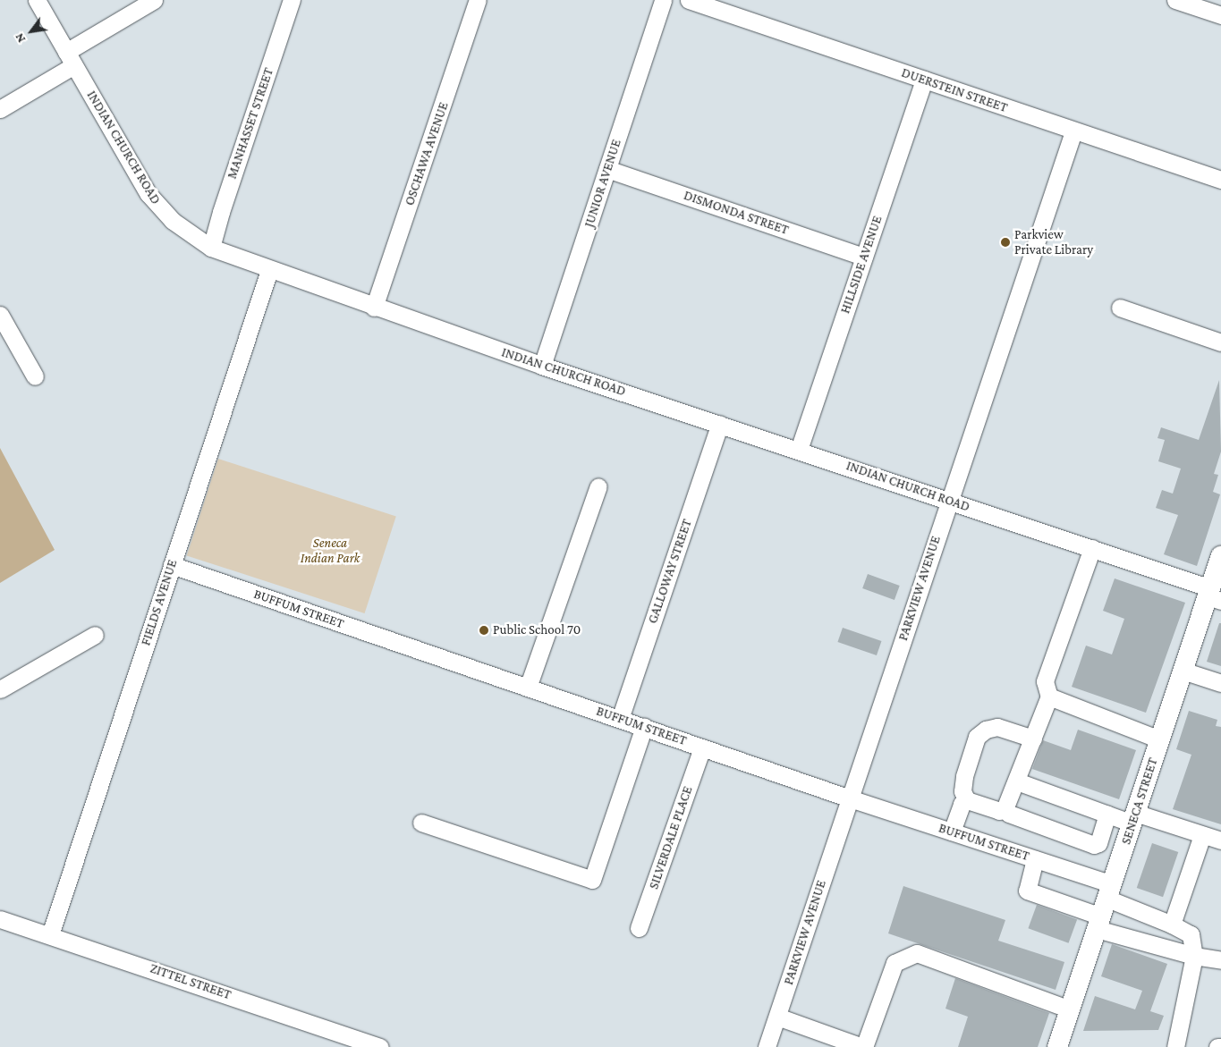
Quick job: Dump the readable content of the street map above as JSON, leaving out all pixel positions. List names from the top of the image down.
{
  "streets": {
    "main road": ["SENECA STREET"],
    "street": [
      "DUERSTEIN STREET",
      "MANHASSET STREET",
      "INDIAN CHURCH ROAD",
      "OSCHAWA AVENUE",
      "JUNIOR AVENUE",
      "DISMONDA STREET",
      "HILLSIDE AVENUE",
      "GALLOWAY STREET",
      "PARKVIEW AVENUE",
      "FIELDS AVENUE",
      "BUFFUM STREET",
      "SILVERDALE PLACE",
      "ZITTEL STREET"
    ]
  },
  "crossings": [
    ["DUERSTEIN STREET", "HILLSIDE AVENUE"],
    ["DUERSTEIN STREET", "PARKVIEW AVENUE"],
    ["MANHASSET STREET", "INDIAN CHURCH ROAD"],
    ["INDIAN CHURCH ROAD", "OSCHAWA AVENUE"],
    ["INDIAN CHURCH ROAD", "JUNIOR AVENUE"],
    ["INDIAN CHURCH ROAD", "HILLSIDE AVENUE"],
    ["INDIAN CHURCH ROAD", "GALLOWAY STREET"],
    ["INDIAN CHURCH ROAD", "PARKVIEW AVENUE"],
    ["INDIAN CHURCH ROAD", "FIELDS AVENUE"],
    ["INDIAN CHURCH ROAD", "SENECA STREET"],
    ["JUNIOR AVENUE", "DISMONDA STREET"],
    ["DISMONDA STREET", "HILLSIDE AVENUE"],
    ["GALLOWAY STREET", "BUFFUM STREET"],
    ["PARKVIEW AVENUE", "BUFFUM STREET"],
    ["FIELDS AVENUE", "BUFFUM STREET"],
    ["FIELDS AVENUE", "ZITTEL STREET"],
    ["BUFFUM STREET", "SENECA STREET"],
    ["BUFFUM STREET", "SILVERDALE PLACE"]
  ],
  "parks": ["Seneca Indian Park"],
  "places": ["Parkview Private Library", "Public School 70"],
  "north": "bottom left"
}
